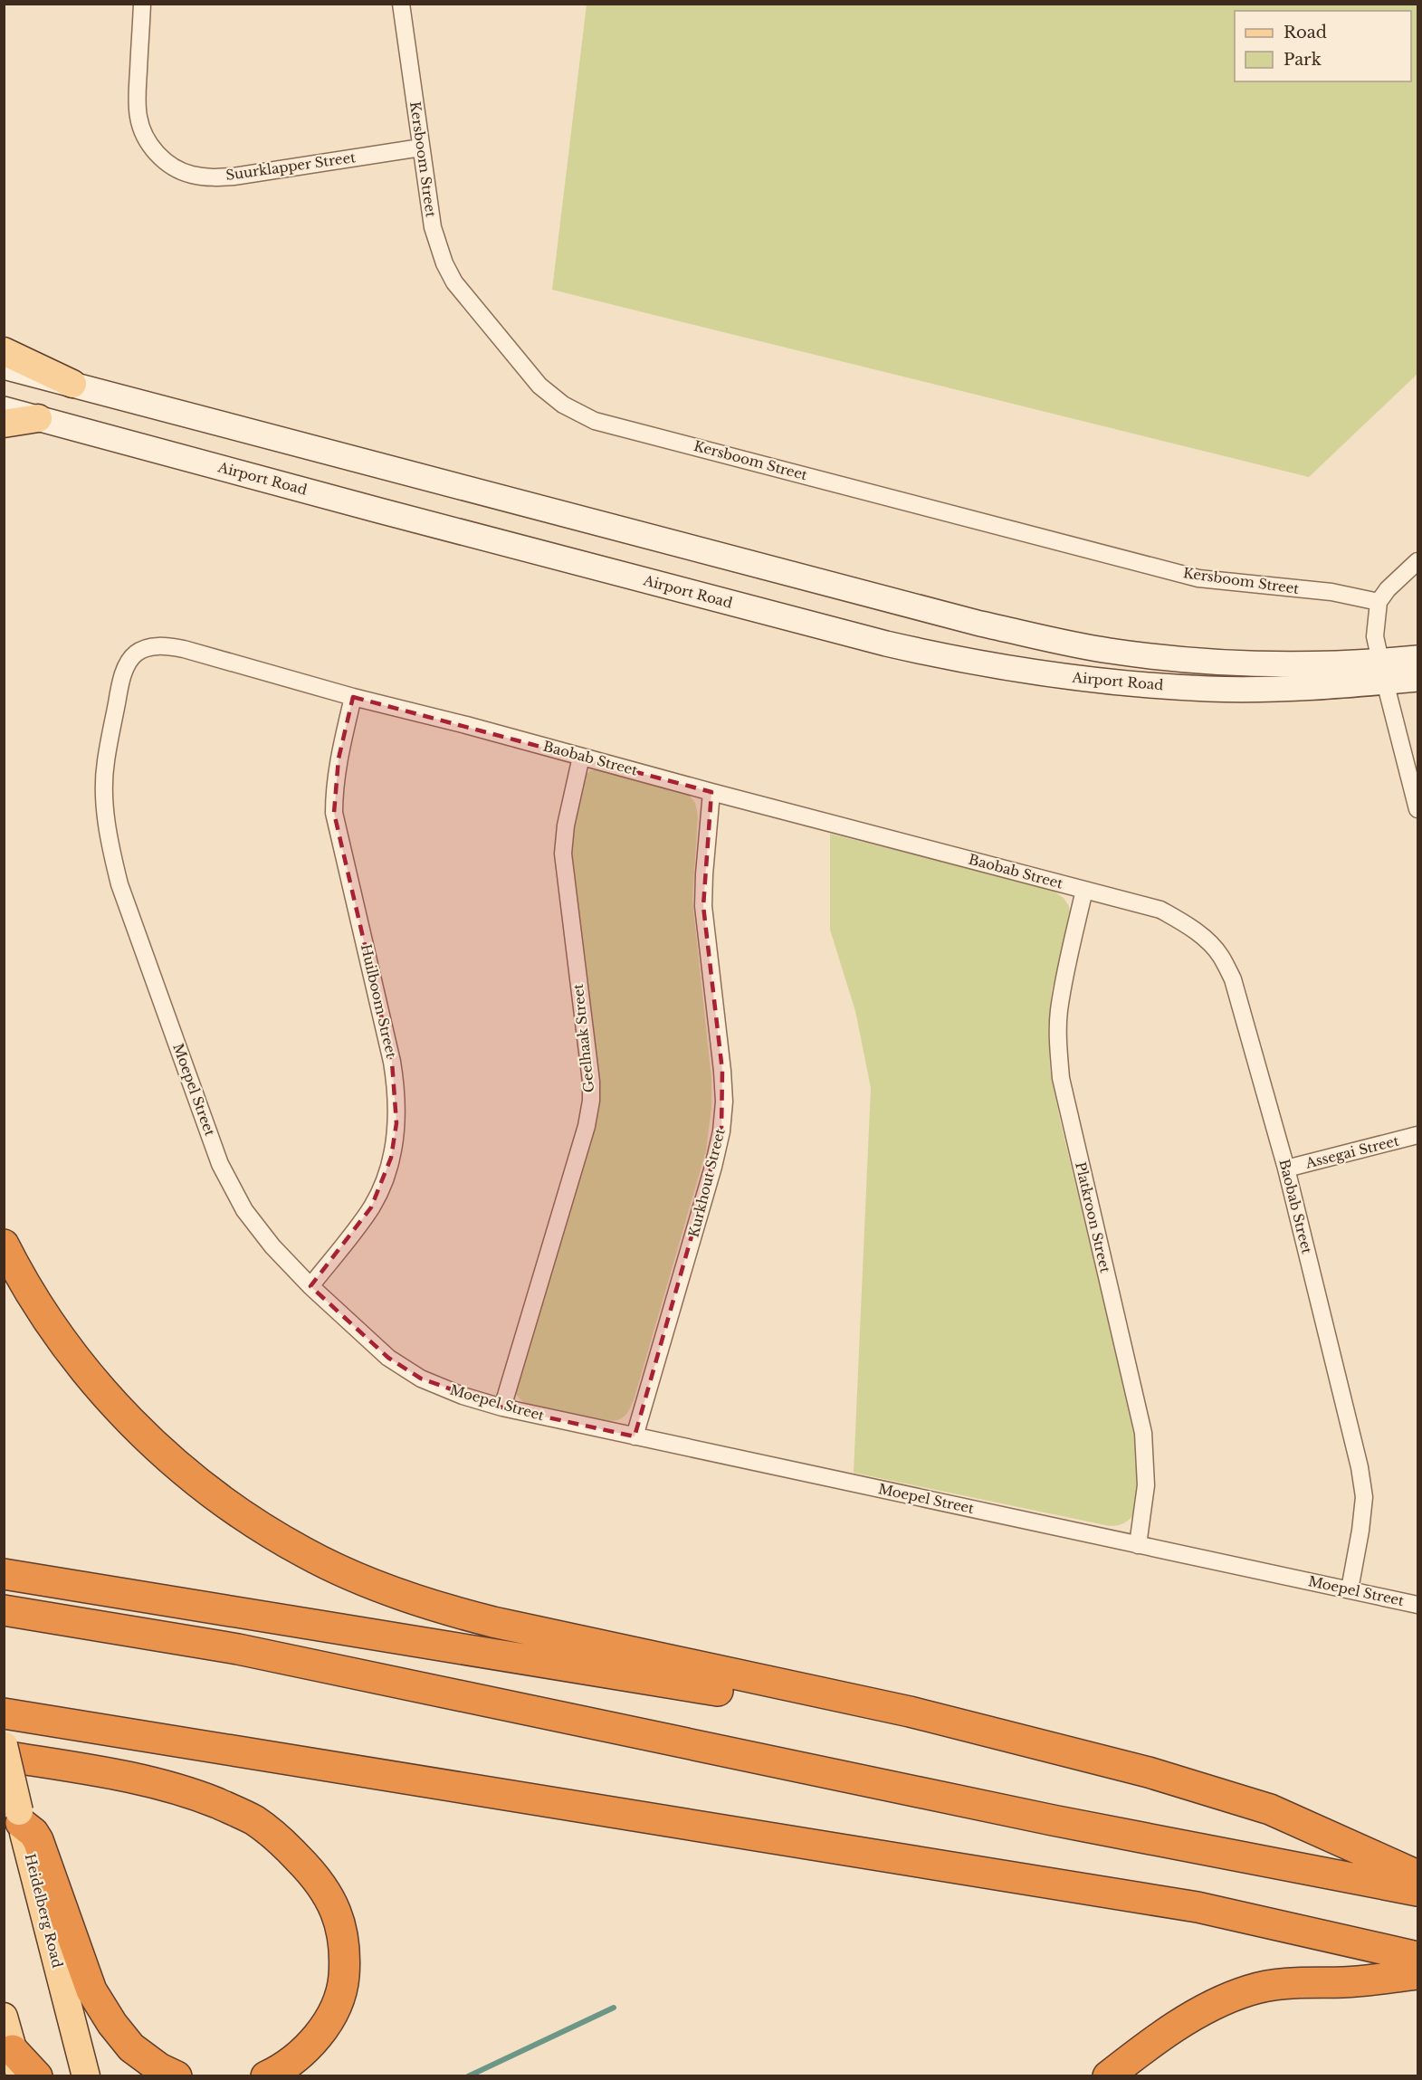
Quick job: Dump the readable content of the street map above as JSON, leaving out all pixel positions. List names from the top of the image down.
{
  "streets": {
    "main road": ["Airport Road", "Heidelberg Road"],
    "street": [
      "Kersboom Street",
      "Suurklapper Street",
      "Baobab Street",
      "Huilboom Street",
      "Geelhaak Street",
      "Moepel Street",
      "Assegai Street",
      "Kurkhout Street",
      "Platkroon Street"
    ]
  },
  "crossings": [
    ["Kersboom Street", "Suurklapper Street"],
    ["Baobab Street", "Huilboom Street"],
    ["Baobab Street", "Geelhaak Street"],
    ["Baobab Street", "Moepel Street"],
    ["Baobab Street", "Assegai Street"],
    ["Baobab Street", "Kurkhout Street"],
    ["Baobab Street", "Platkroon Street"],
    ["Huilboom Street", "Moepel Street"],
    ["Geelhaak Street", "Moepel Street"],
    ["Moepel Street", "Kurkhout Street"],
    ["Moepel Street", "Platkroon Street"]
  ],
  "legend": ["Road", "Park"]
}
